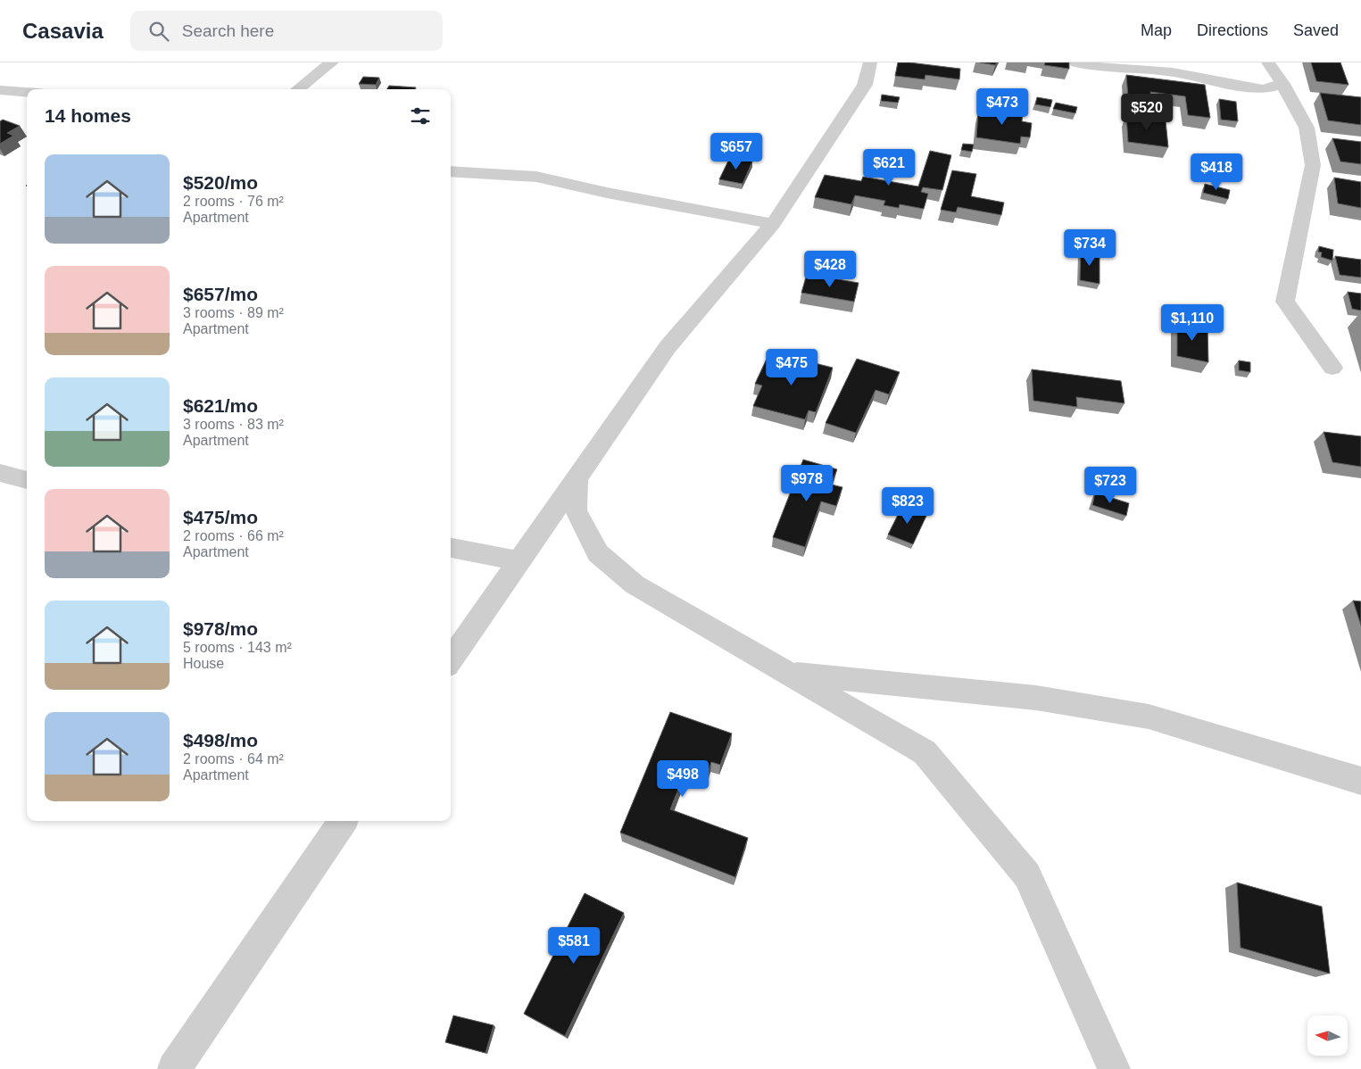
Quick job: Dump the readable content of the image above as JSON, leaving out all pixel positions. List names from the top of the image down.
{
  "north": "left",
  "page": {
    "header": "Casavia",
    "search": "Search here",
    "nav": ["Map", "Directions", "Saved"],
    "price": [
      "$473",
      "$520",
      "$657",
      "$621",
      "$418",
      "$734",
      "$428",
      "$1,110",
      "$475",
      "$978",
      "$723",
      "$823",
      "$498",
      "$581"
    ],
    "heading": "14 homes",
    "list": [
      {
        "name": "$520/mo",
        "note": "2 rooms · 76 m² · Apartment"
      },
      {
        "name": "$657/mo",
        "note": "3 rooms · 89 m² · Apartment"
      },
      {
        "name": "$621/mo",
        "note": "3 rooms · 83 m² · Apartment"
      },
      {
        "name": "$475/mo",
        "note": "2 rooms · 66 m² · Apartment"
      },
      {
        "name": "$978/mo",
        "note": "5 rooms · 143 m² · House"
      },
      {
        "name": "$498/mo",
        "note": "2 rooms · 64 m² · Apartment"
      }
    ]
  }
}
